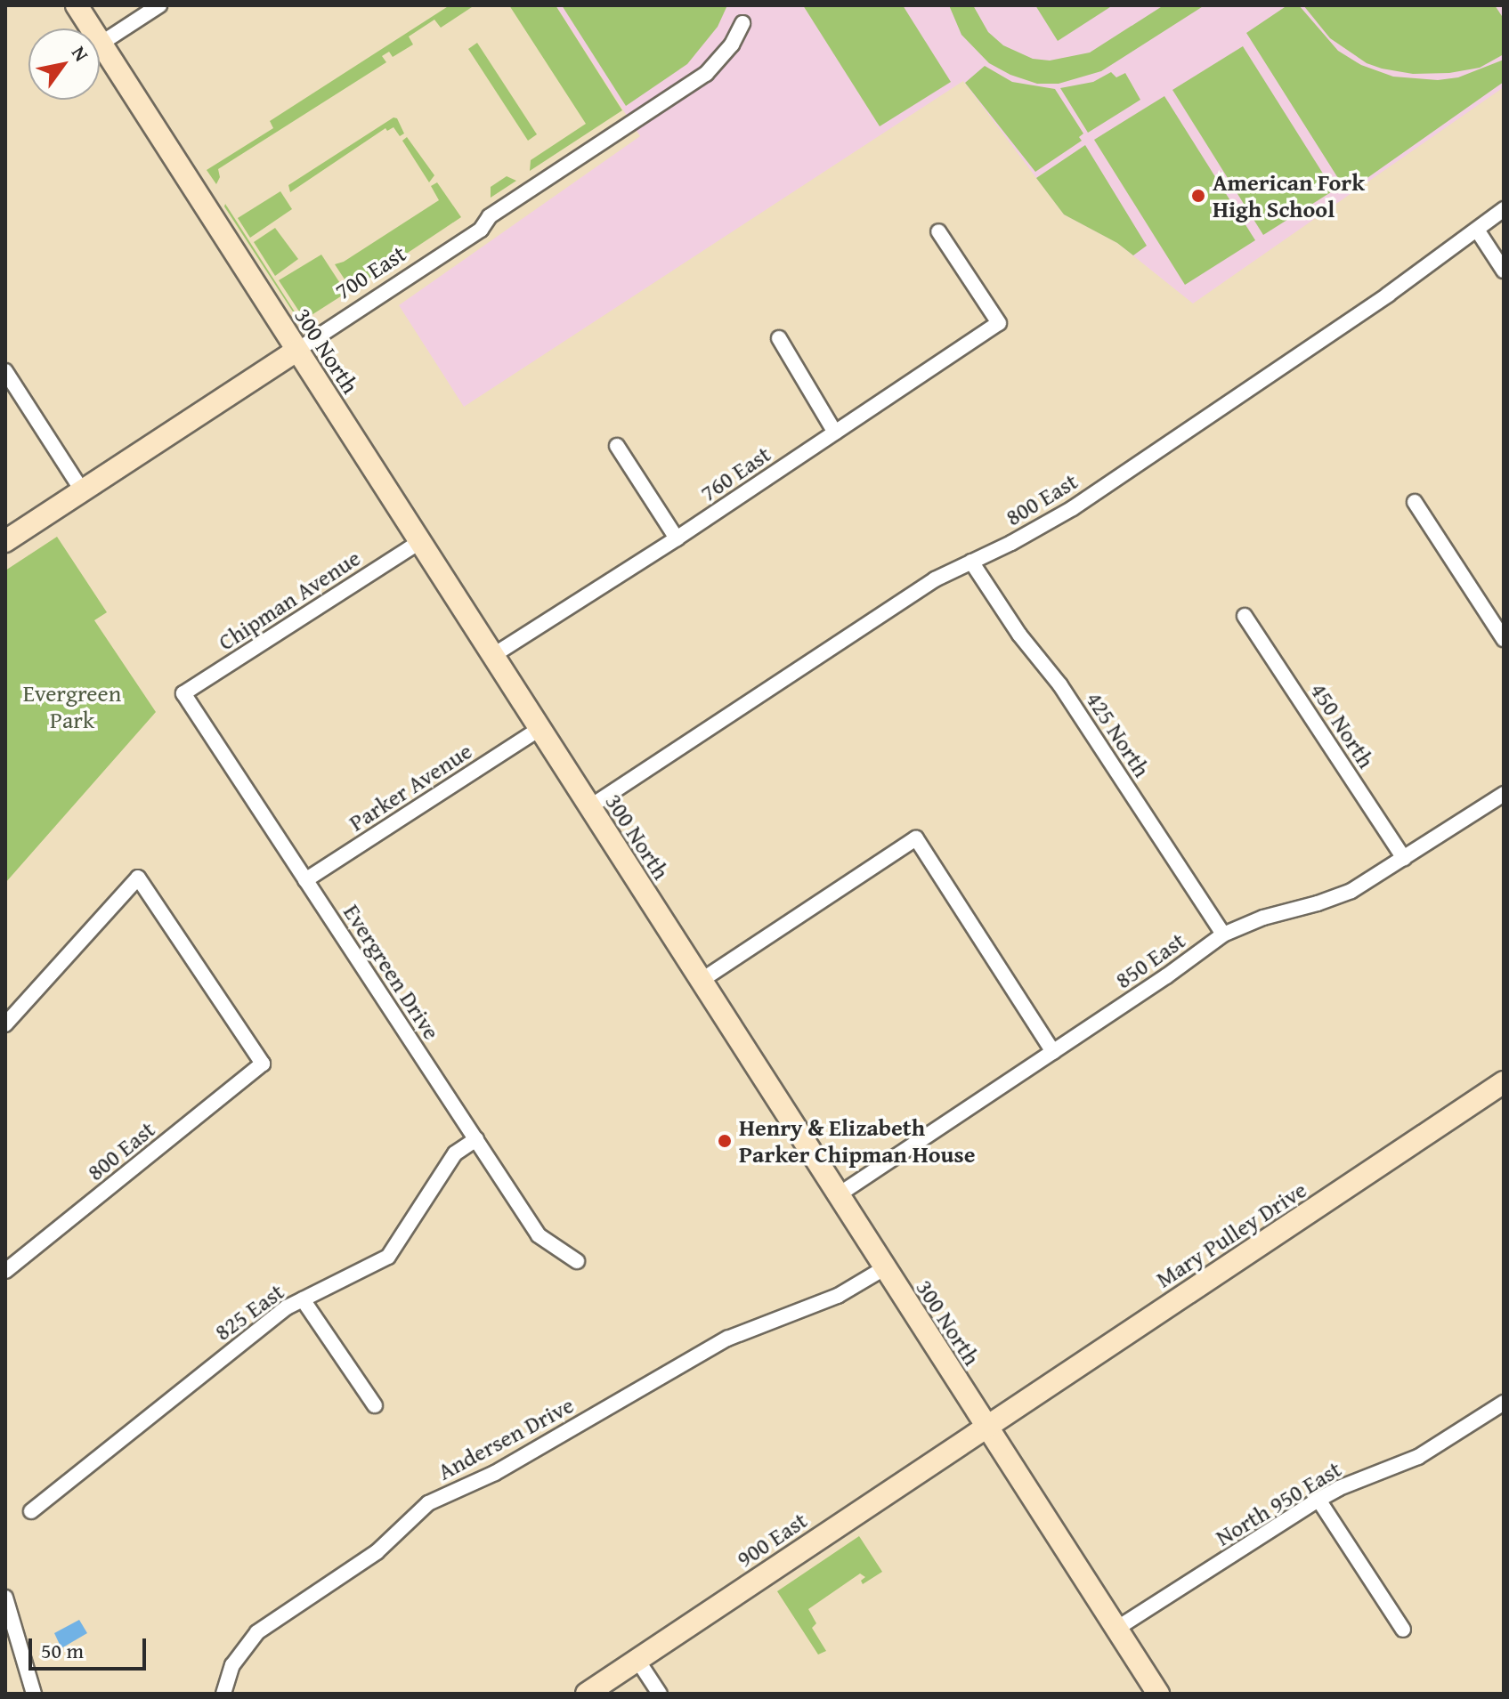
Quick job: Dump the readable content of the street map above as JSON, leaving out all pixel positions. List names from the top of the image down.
{
  "streets": {
    "street": [
      "700 East",
      "300 North",
      "760 East",
      "800 East",
      "Chipman Avenue",
      "450 North",
      "425 North",
      "Parker Avenue",
      "850 East",
      "Evergreen Drive",
      "Mary Pulley Drive",
      "825 East",
      "Andersen Drive",
      "North 950 East",
      "900 East"
    ]
  },
  "crossings": [
    ["700 East", "300 North"],
    ["300 North", "760 East"],
    ["300 North", "800 East"],
    ["300 North", "Chipman Avenue"],
    ["300 North", "Parker Avenue"],
    ["300 North", "850 East"],
    ["300 North", "Mary Pulley Drive"],
    ["300 North", "Andersen Drive"],
    ["300 North", "North 950 East"],
    ["300 North", "900 East"],
    ["800 East", "425 North"],
    ["Chipman Avenue", "Evergreen Drive"],
    ["450 North", "850 East"],
    ["425 North", "850 East"],
    ["Parker Avenue", "Evergreen Drive"],
    ["Evergreen Drive", "825 East"],
    ["Mary Pulley Drive", "900 East"]
  ],
  "parks": ["Evergreen Park"],
  "places": ["American Fork High School", "Henry & Elizabeth Parker Chipman House"],
  "scale_bar": "50 m",
  "north": "top right"
}
